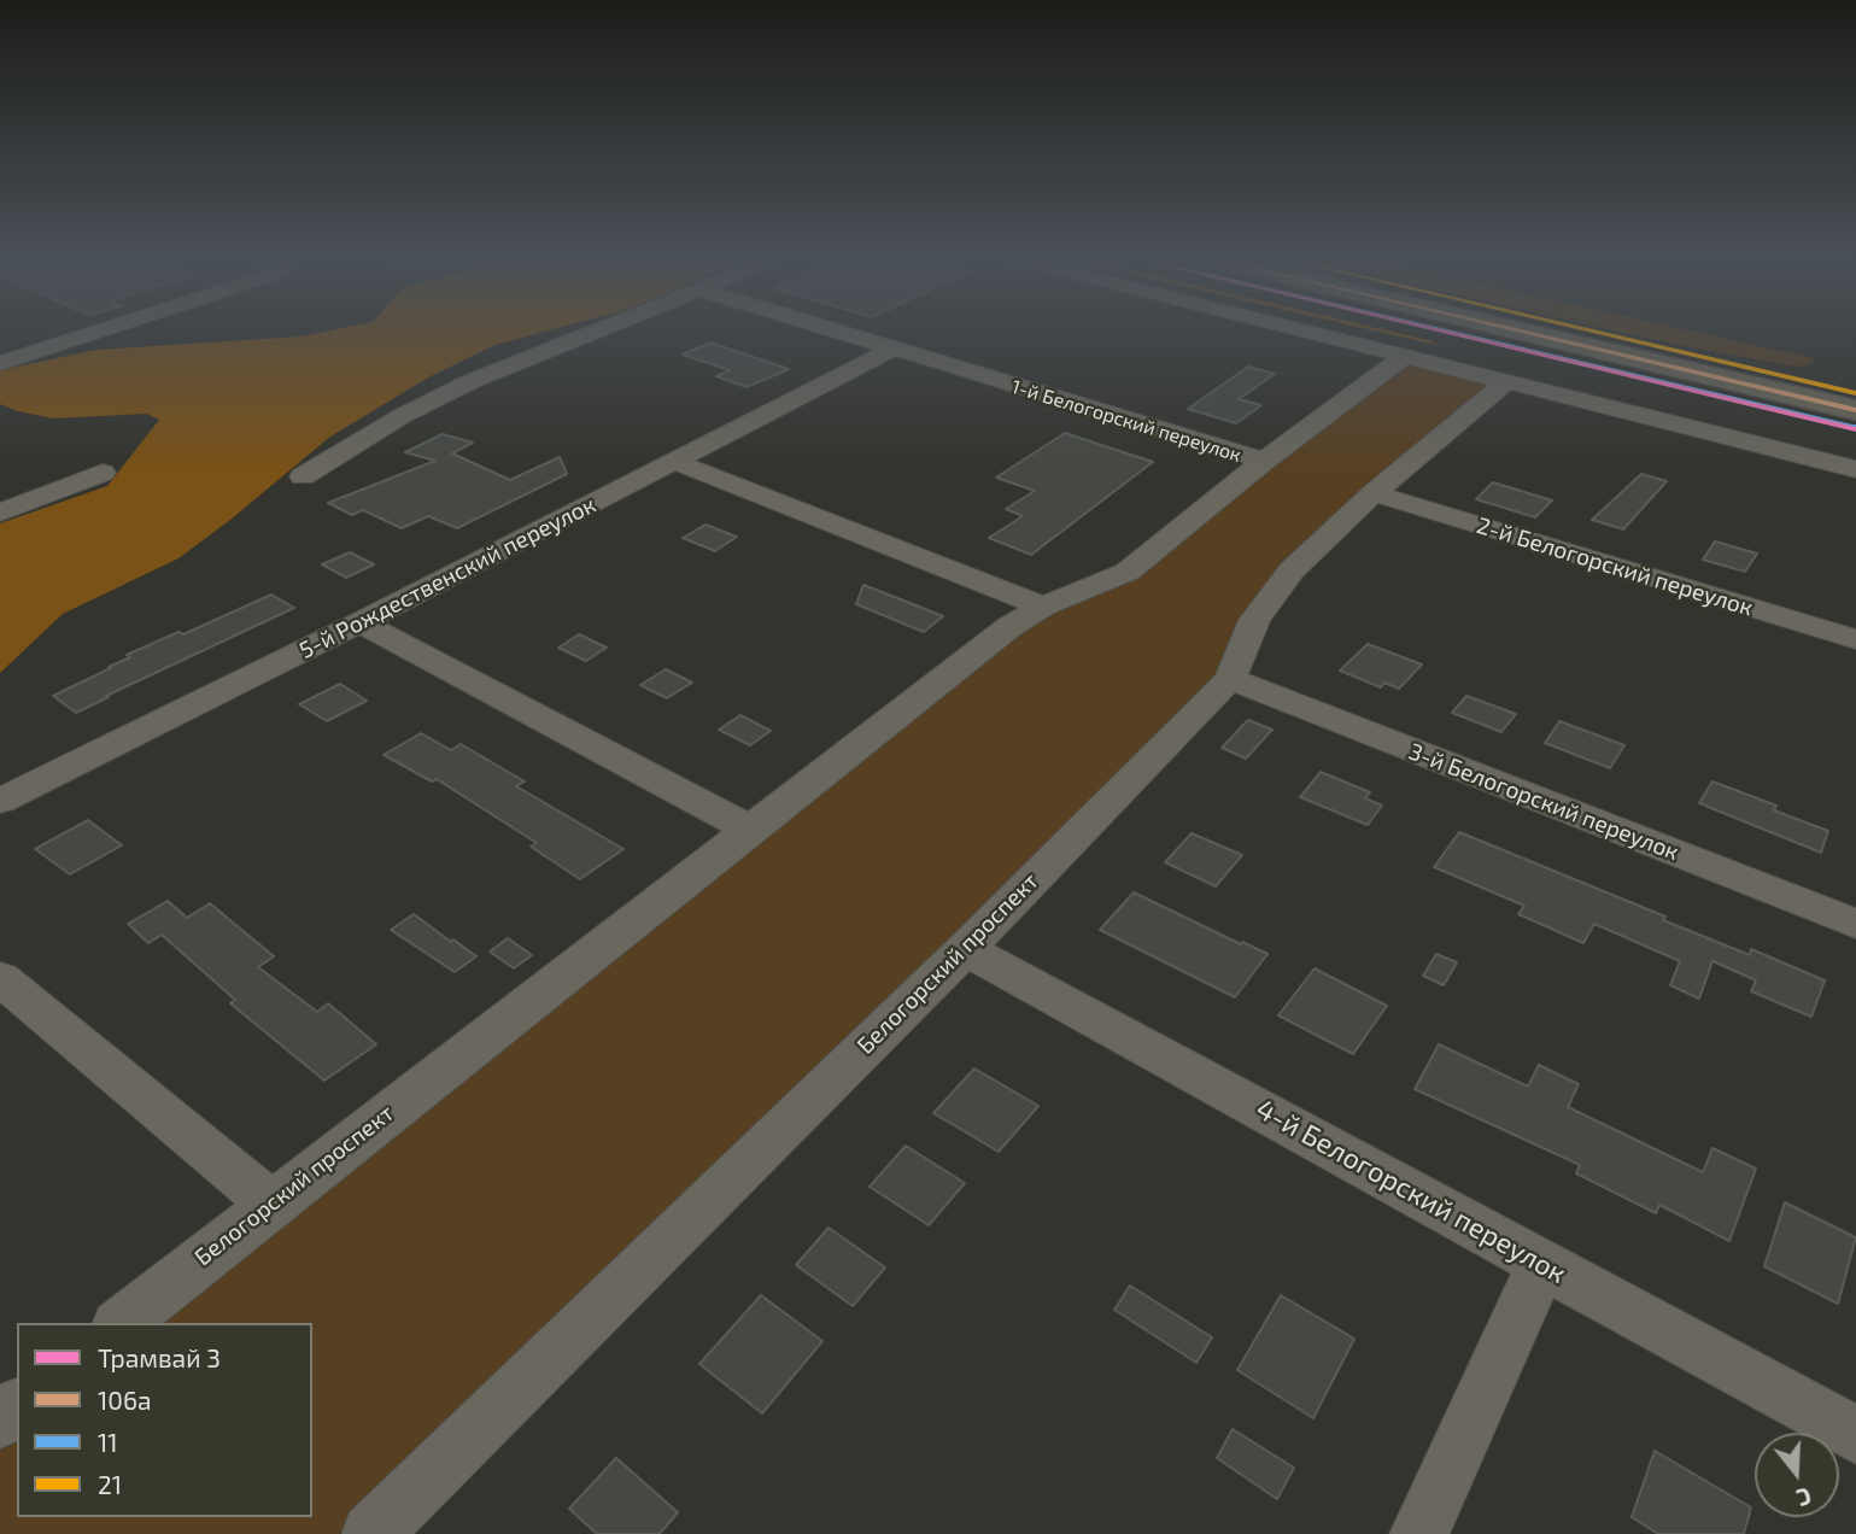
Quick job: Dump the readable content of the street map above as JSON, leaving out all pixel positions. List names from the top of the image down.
{
  "streets": {
    "street": [
      "1-й Белогорский переулок",
      "2-й Белогорский переулок",
      "5-й Рождественский переулок",
      "3-й Белогорский переулок",
      "Белогорский проспект",
      "4-й Белогорский переулок"
    ]
  },
  "crossings": [
    ["1-й Белогорский переулок", "5-й Рождественский переулок"],
    ["1-й Белогорский переулок", "Белогорский проспект"],
    ["2-й Белогорский переулок", "Белогорский проспект"],
    ["3-й Белогорский переулок", "Белогорский проспект"],
    ["Белогорский проспект", "4-й Белогорский переулок"]
  ],
  "lines": [
    "tram line 3",
    "transit line 106а",
    "transit line 11",
    "transit line 21"
  ],
  "legend": [
    "Трамвай 3",
    "106а",
    "11",
    "21"
  ],
  "north": "bottom"
}
